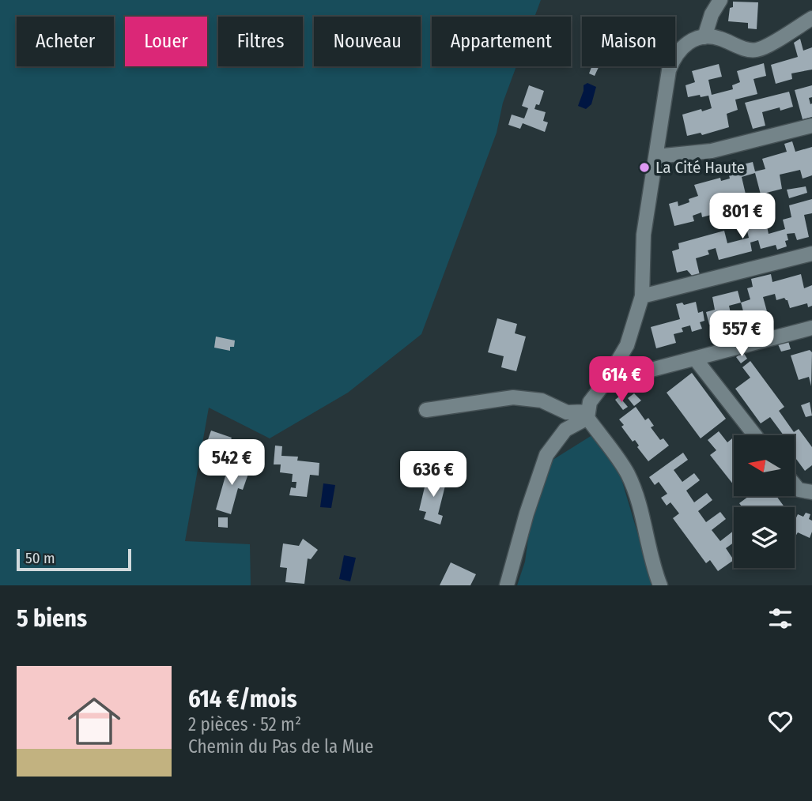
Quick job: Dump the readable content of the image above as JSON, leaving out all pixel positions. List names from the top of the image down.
{
  "places": ["La Cité Haute"],
  "scale_bar": "50 m",
  "north": "left",
  "page": {
    "chip": [
      "Acheter",
      "Louer",
      "Filtres",
      "Nouveau",
      "Appartement",
      "Maison"
    ],
    "price": [
      "801 €",
      "557 €",
      "614 €",
      "542 €",
      "636 €"
    ],
    "scale": "50 m",
    "heading": "5 biens",
    "list": [
      {
        "name": "614 €/mois",
        "note": "2 pièces · 52 m² · Chemin du Pas de la Mue"
      }
    ]
  }
}
